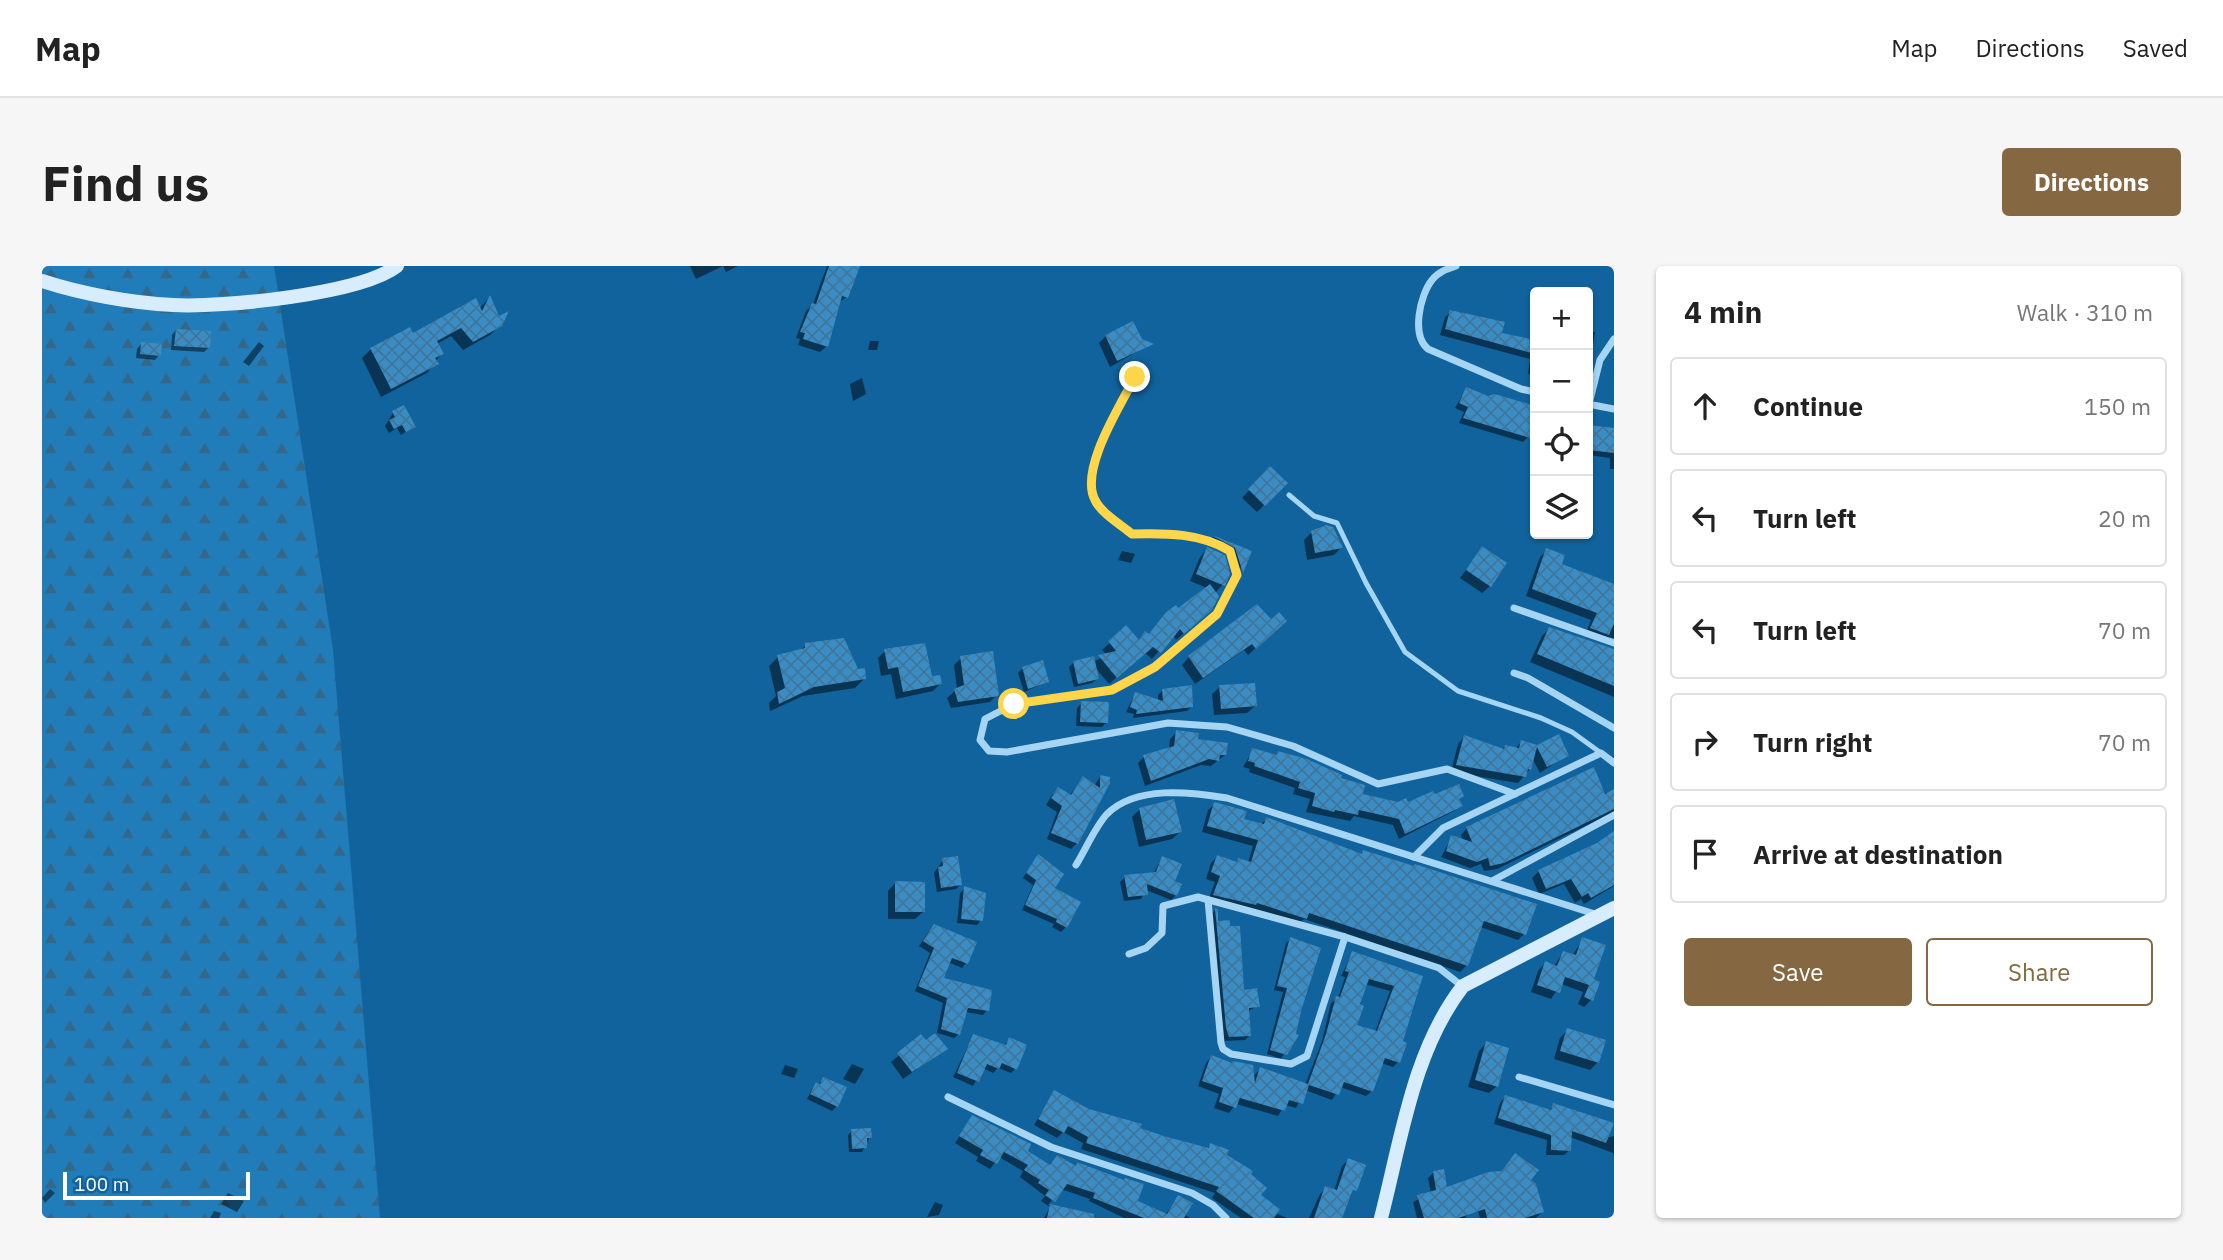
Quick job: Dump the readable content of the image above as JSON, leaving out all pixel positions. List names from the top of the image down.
{
  "scale_bar": "100 m",
  "page": {
    "header": "Map",
    "nav": ["Map", "Directions", "Saved"],
    "buttons": [
      "Directions",
      ["Save", "Share"]
    ],
    "title": "Find us",
    "heading": ["4 min", "Walk · 310 m"],
    "map_buttons": ["+", "−"],
    "list": [
      ["Continue", "150 m"],
      ["Turn left", "20 m"],
      ["Turn left", "70 m"],
      ["Turn right", "70 m"],
      "Arrive at destination"
    ],
    "scale": "100 m"
  }
}
